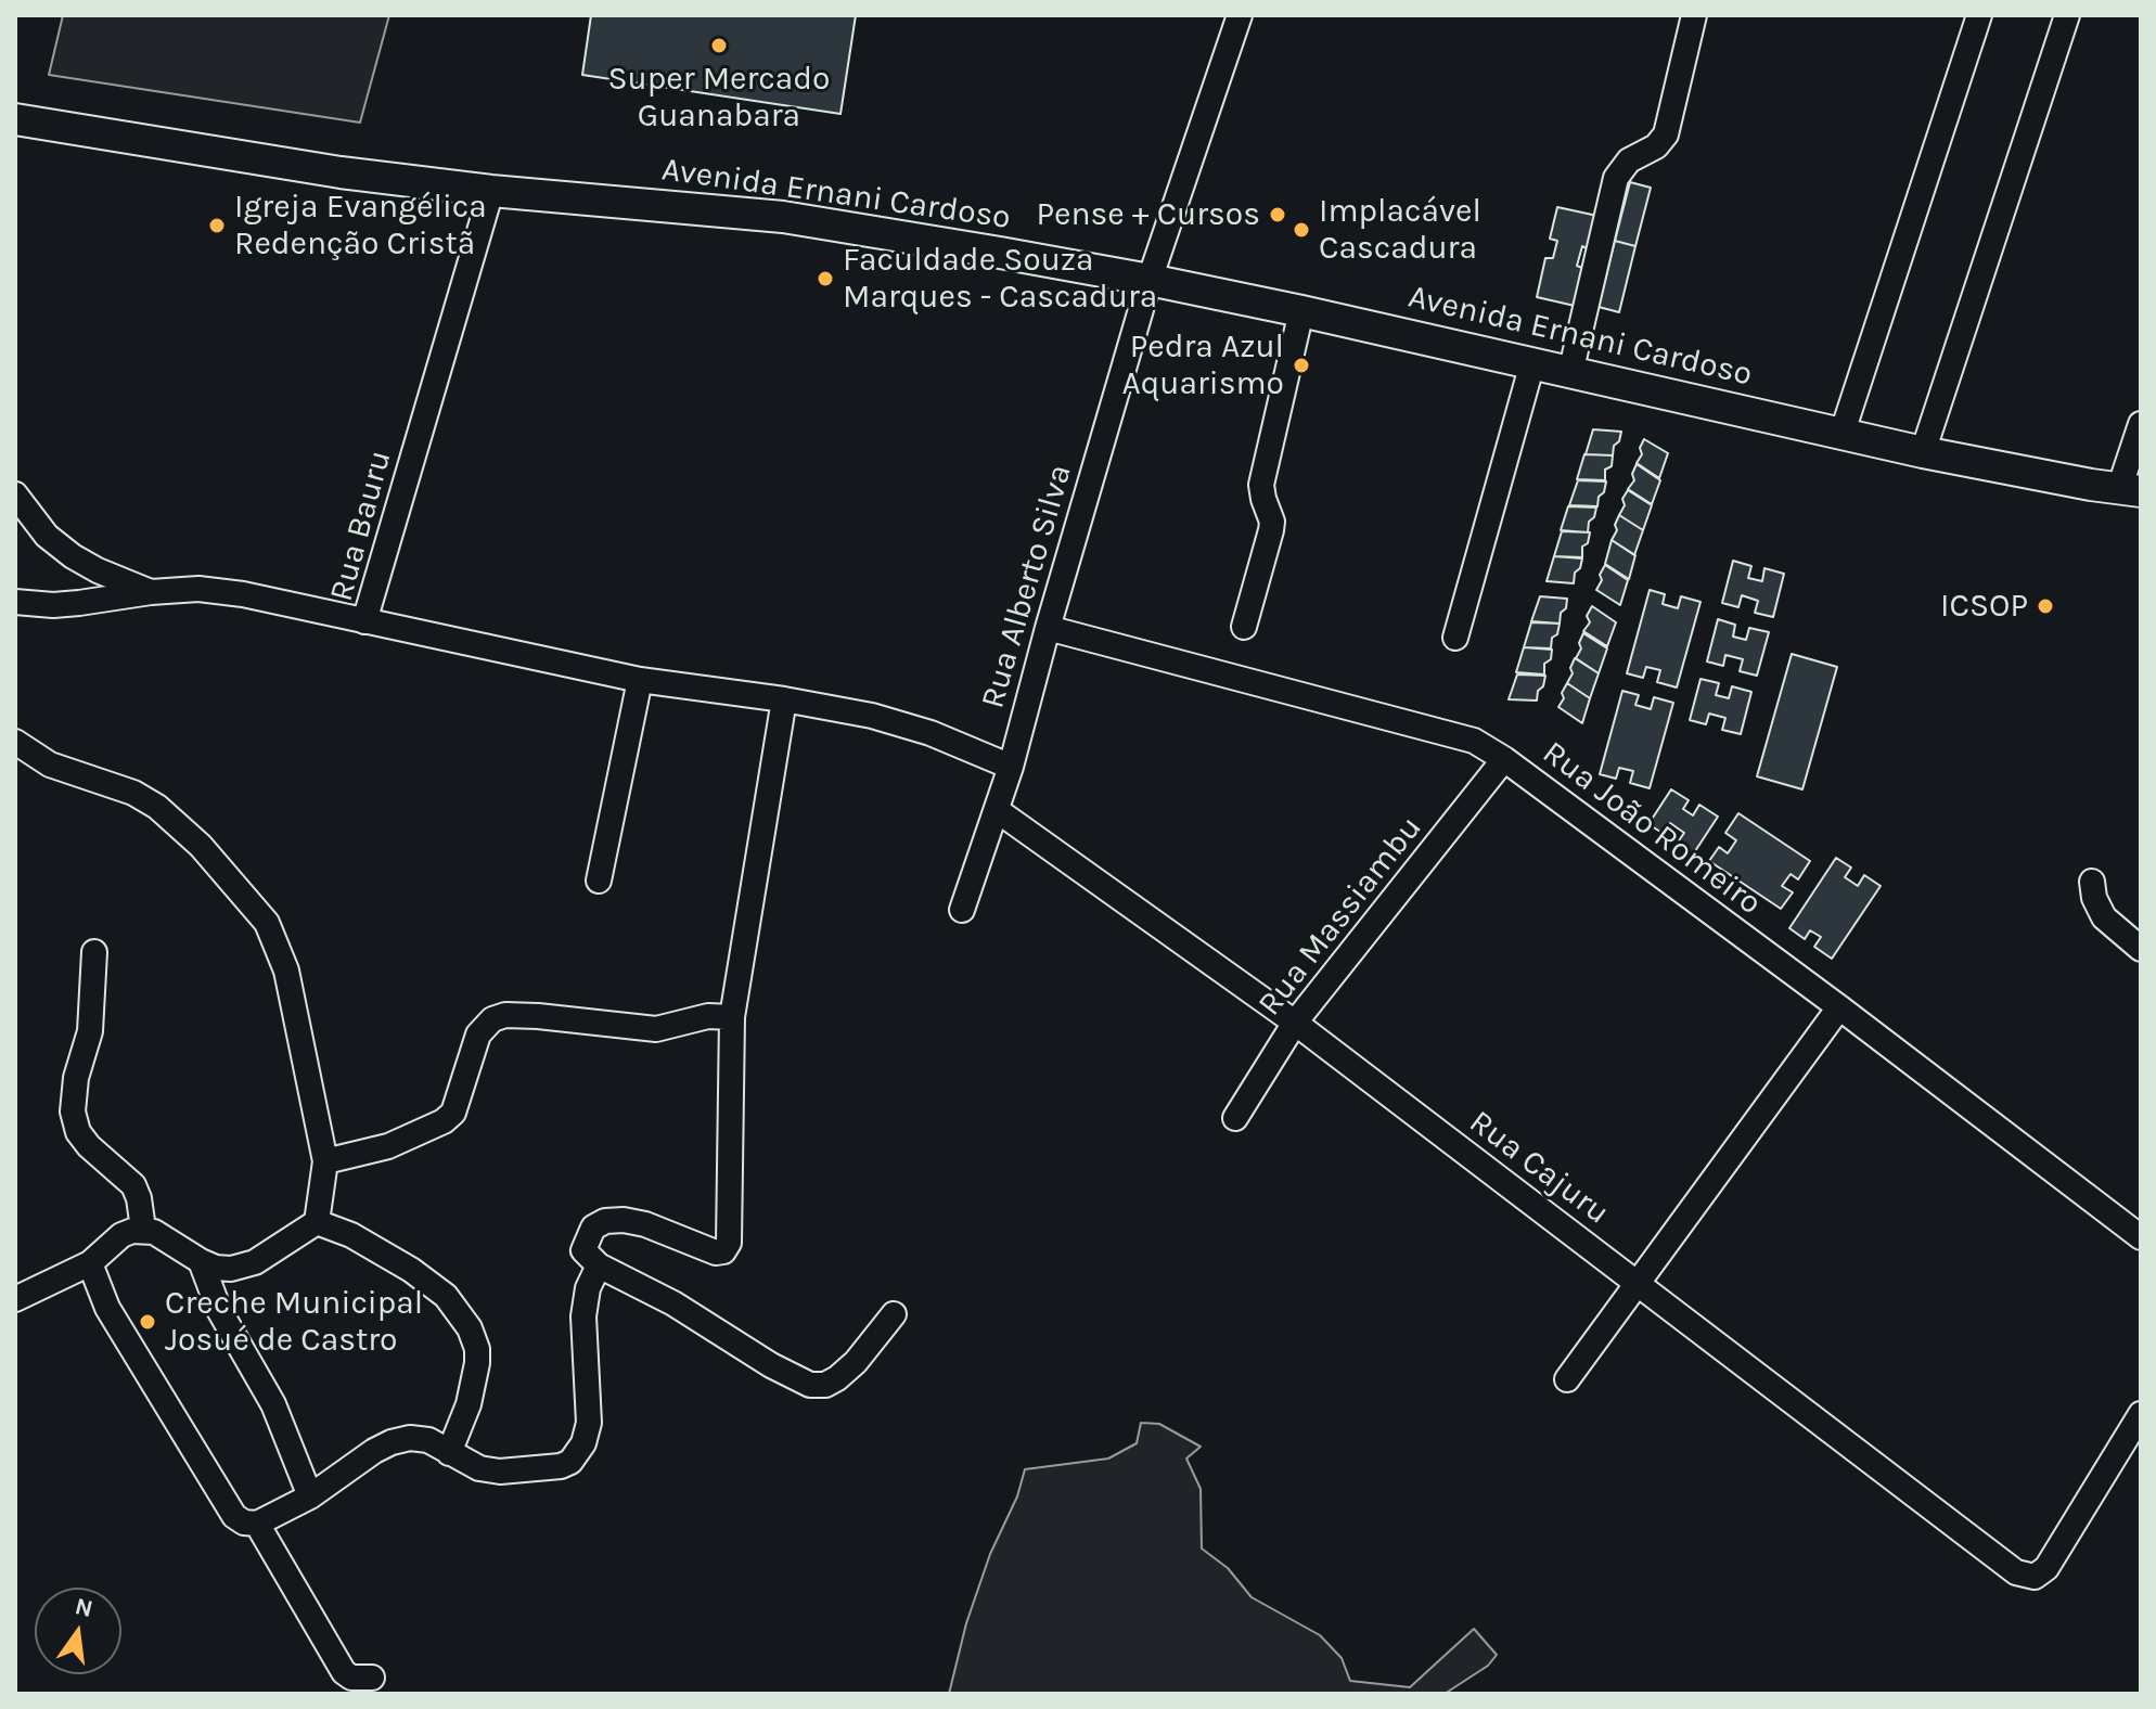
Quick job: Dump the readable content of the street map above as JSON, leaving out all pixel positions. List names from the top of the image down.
{
  "streets": {
    "main road": ["Avenida Ernani Cardoso"],
    "street": [
      "Rua Bauru",
      "Rua Alberto Silva",
      "Rua João Romeiro",
      "Rua Massiambu",
      "Rua Cajuru"
    ]
  },
  "crossings": [
    ["Avenida Ernani Cardoso", "Rua Bauru"],
    ["Avenida Ernani Cardoso", "Rua Alberto Silva"],
    ["Rua Bauru", "Rua Alberto Silva"],
    ["Rua Alberto Silva", "Rua João Romeiro"],
    ["Rua Alberto Silva", "Rua Cajuru"],
    ["Rua João Romeiro", "Rua Massiambu"],
    ["Rua Massiambu", "Rua Cajuru"]
  ],
  "places": [
    "Super Mercado Guanabara",
    "Pense + Cursos",
    "Igreja Evangélica Redenção Cristã",
    "Implacável Cascadura",
    "Faculdade Souza Marques - Cascadura",
    "Pedra Azul Aquarismo",
    "ICSOP",
    "Creche Municipal Josué de Castro"
  ],
  "north": "top"
}
